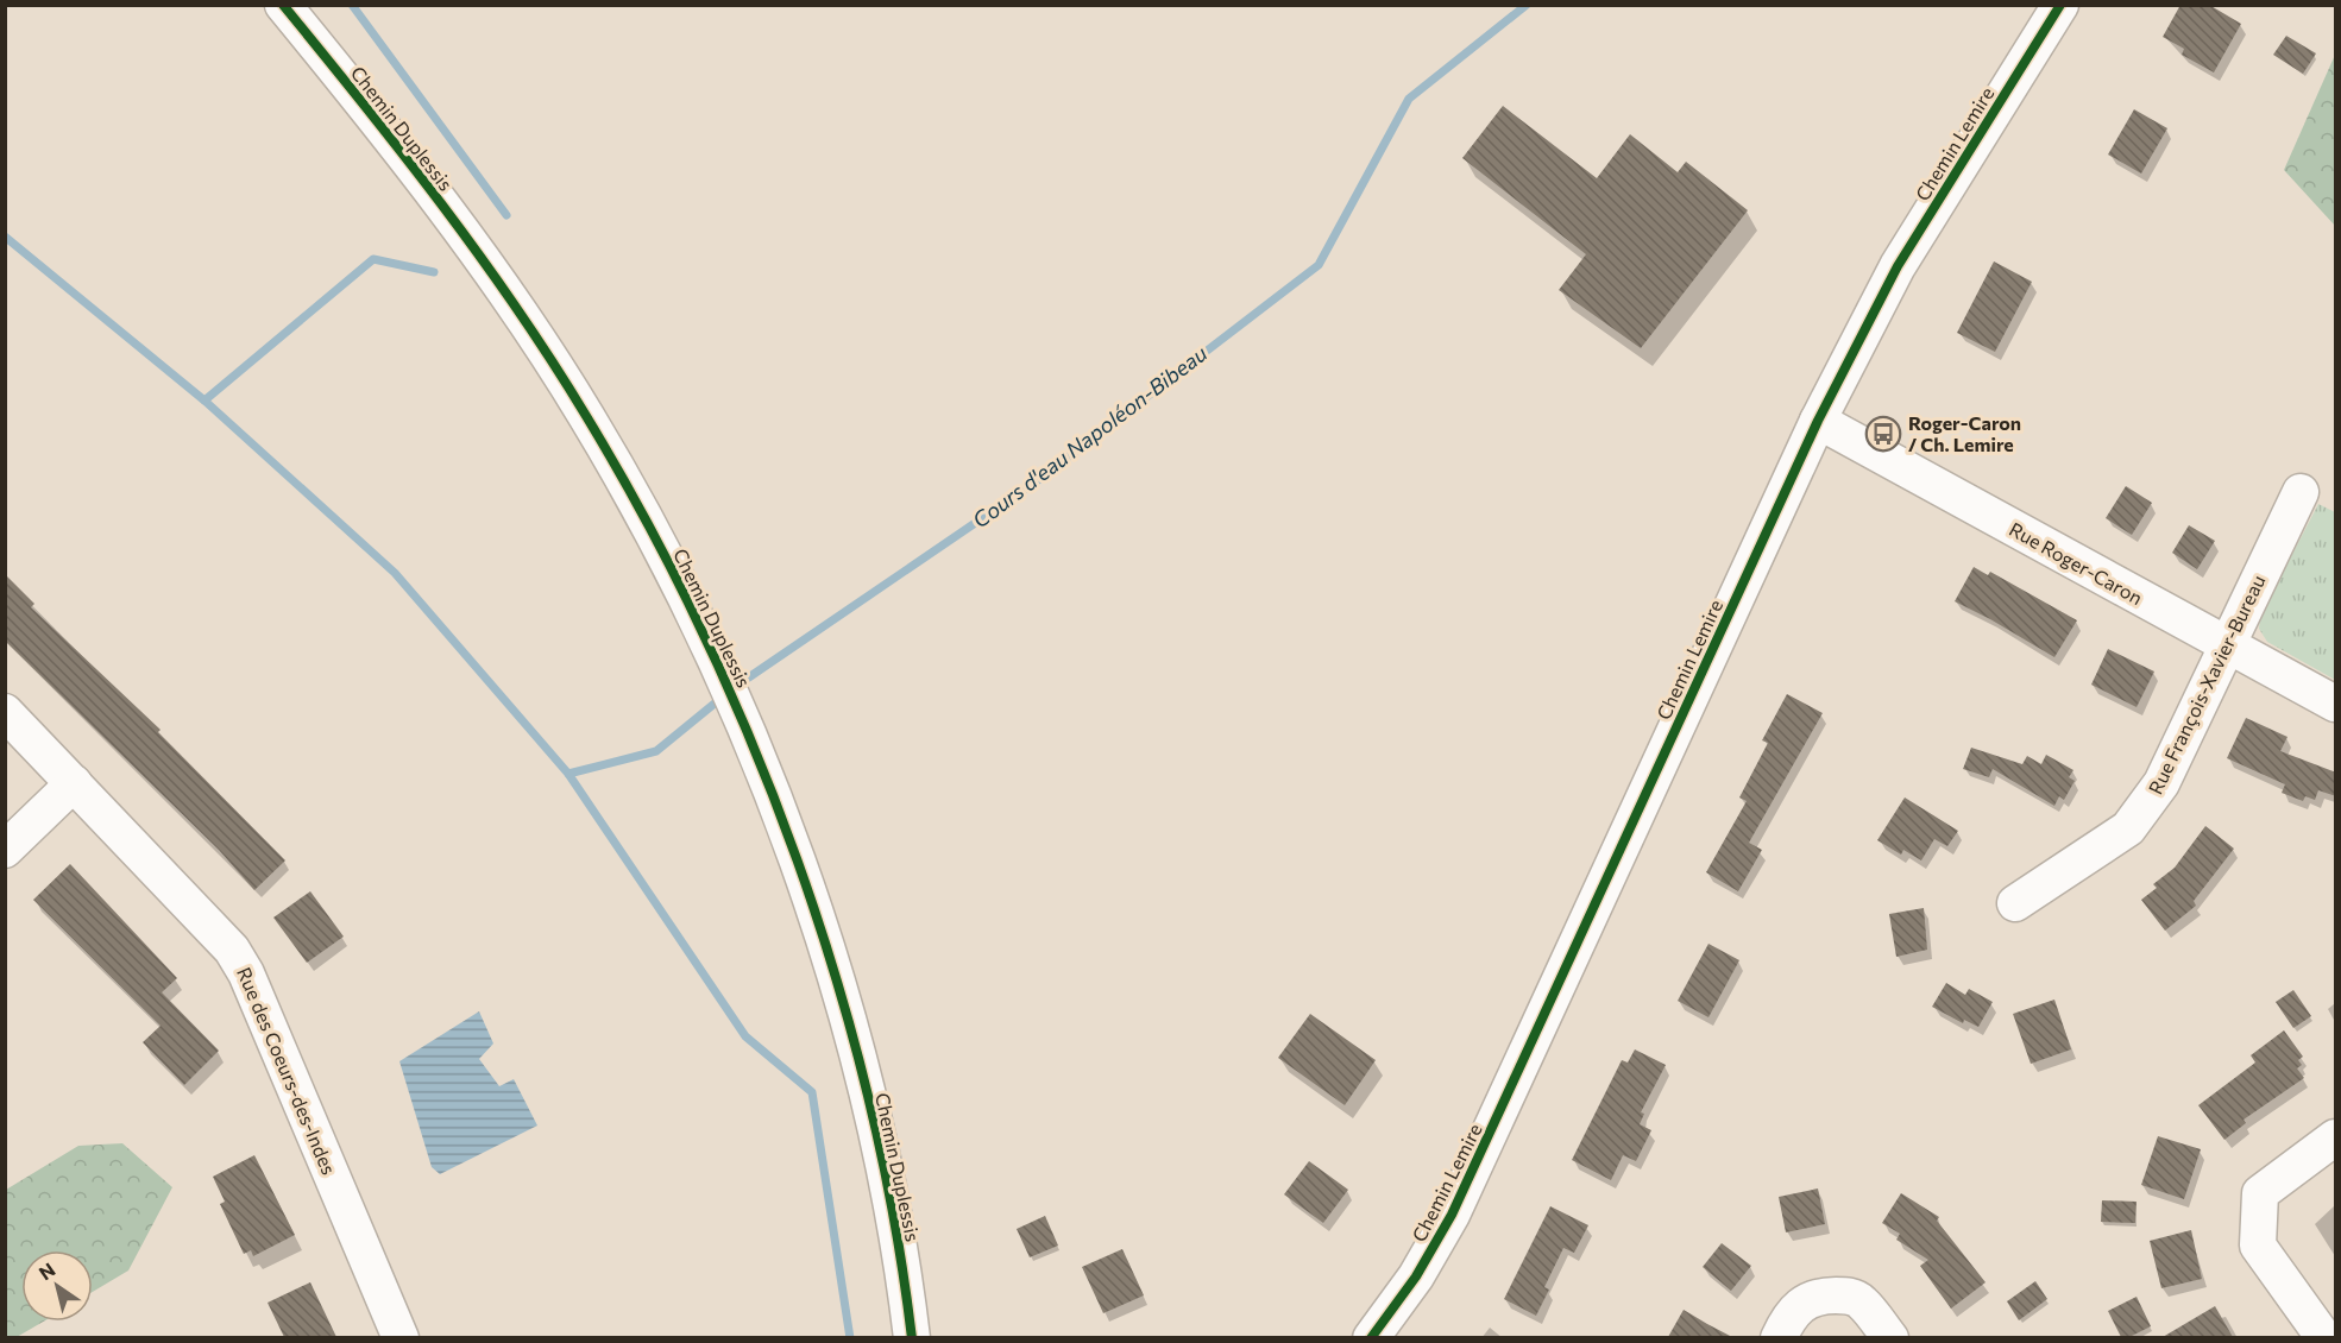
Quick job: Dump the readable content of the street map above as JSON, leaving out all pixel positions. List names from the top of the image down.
{
  "streets": {
    "street": [
      "Chemin Duplessis",
      "Chemin Lemire",
      "Rue Roger-Caron",
      "Rue François-Xavier-Bureau",
      "Rue des Coeurs-des-Indes"
    ]
  },
  "crossings": [
    ["Chemin Lemire", "Rue Roger-Caron"],
    ["Rue Roger-Caron", "Rue François-Xavier-Bureau"]
  ],
  "water": ["Cours d'eau Napoléon-Bibeau"],
  "places": {
    "bus stop": ["Roger-Caron / Ch. Lemire"]
  },
  "north": "top left"
}
